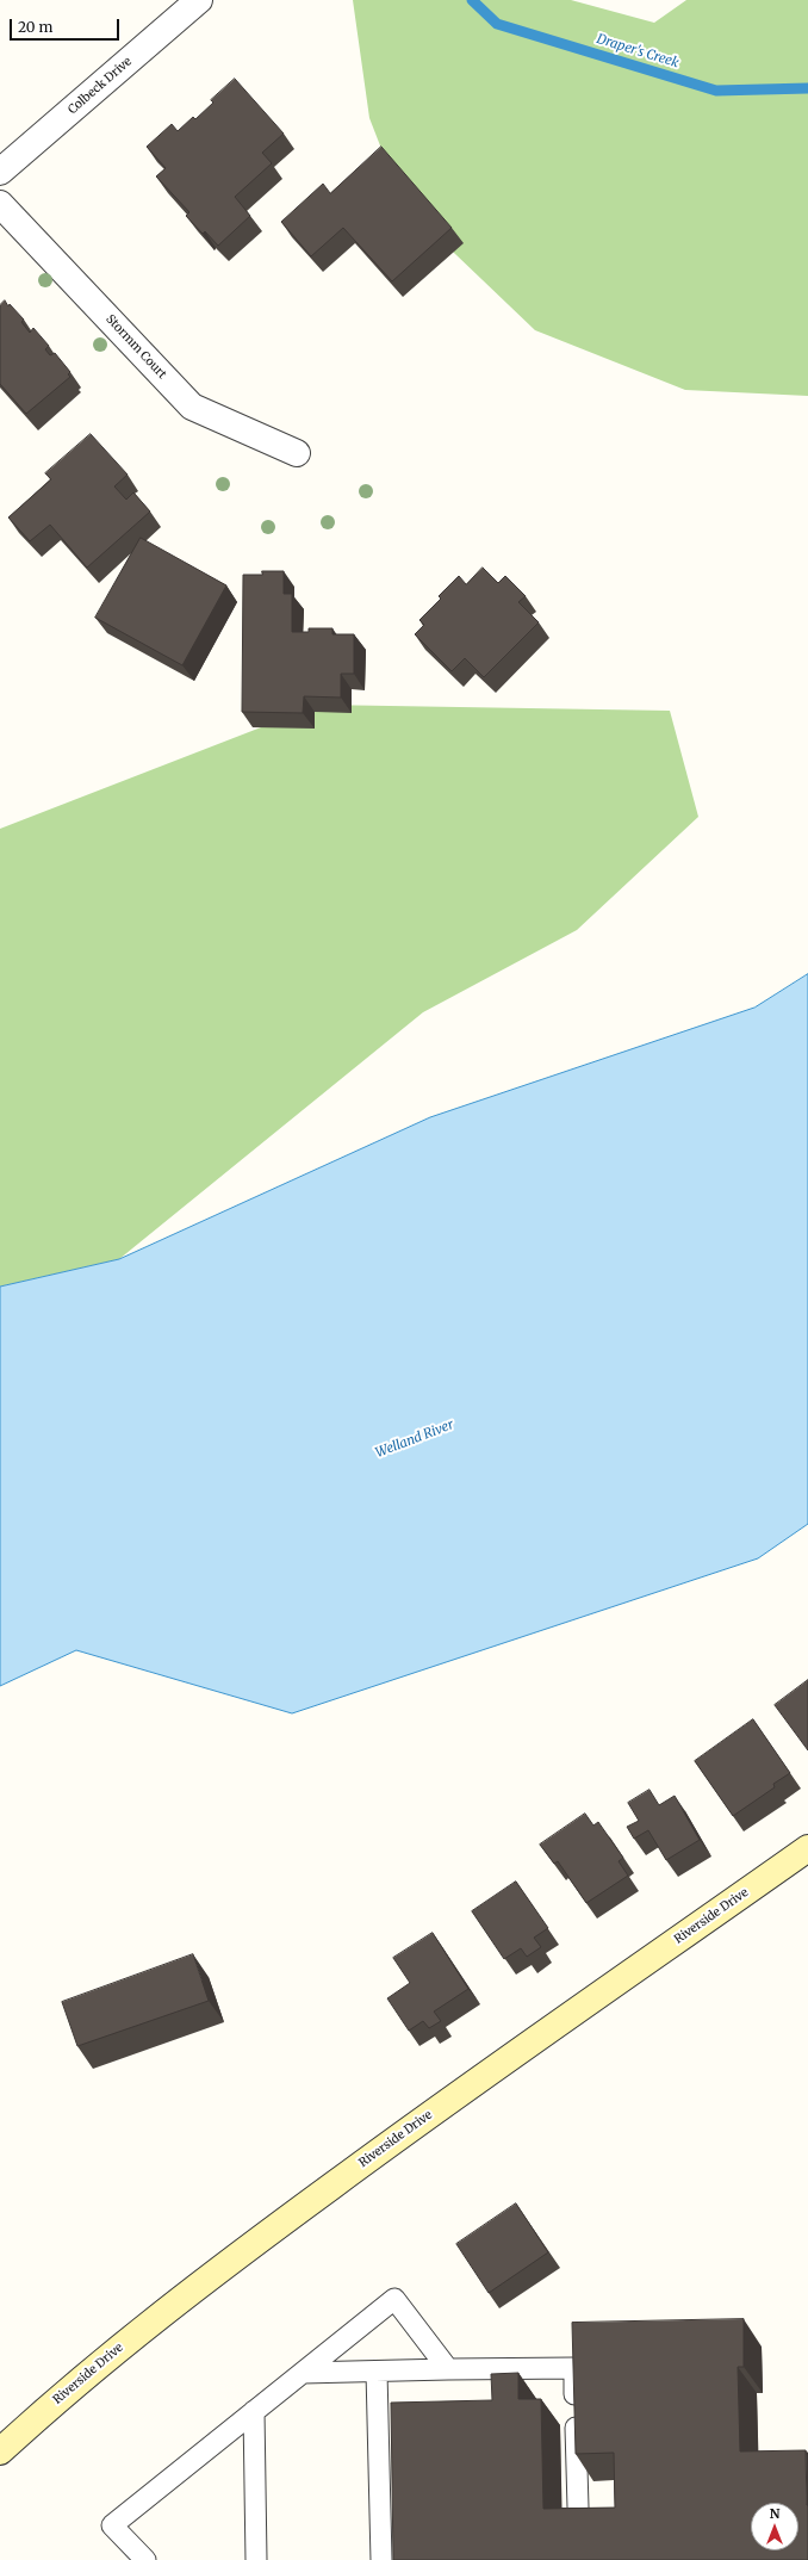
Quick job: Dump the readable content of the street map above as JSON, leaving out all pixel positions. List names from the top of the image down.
{
  "streets": {
    "street": ["Colbeck Drive", "Stormm Court", "Riverside Drive"]
  },
  "water": ["Draper's Creek", "Welland River"],
  "scale_bar": "20 m",
  "north": "top"
}
